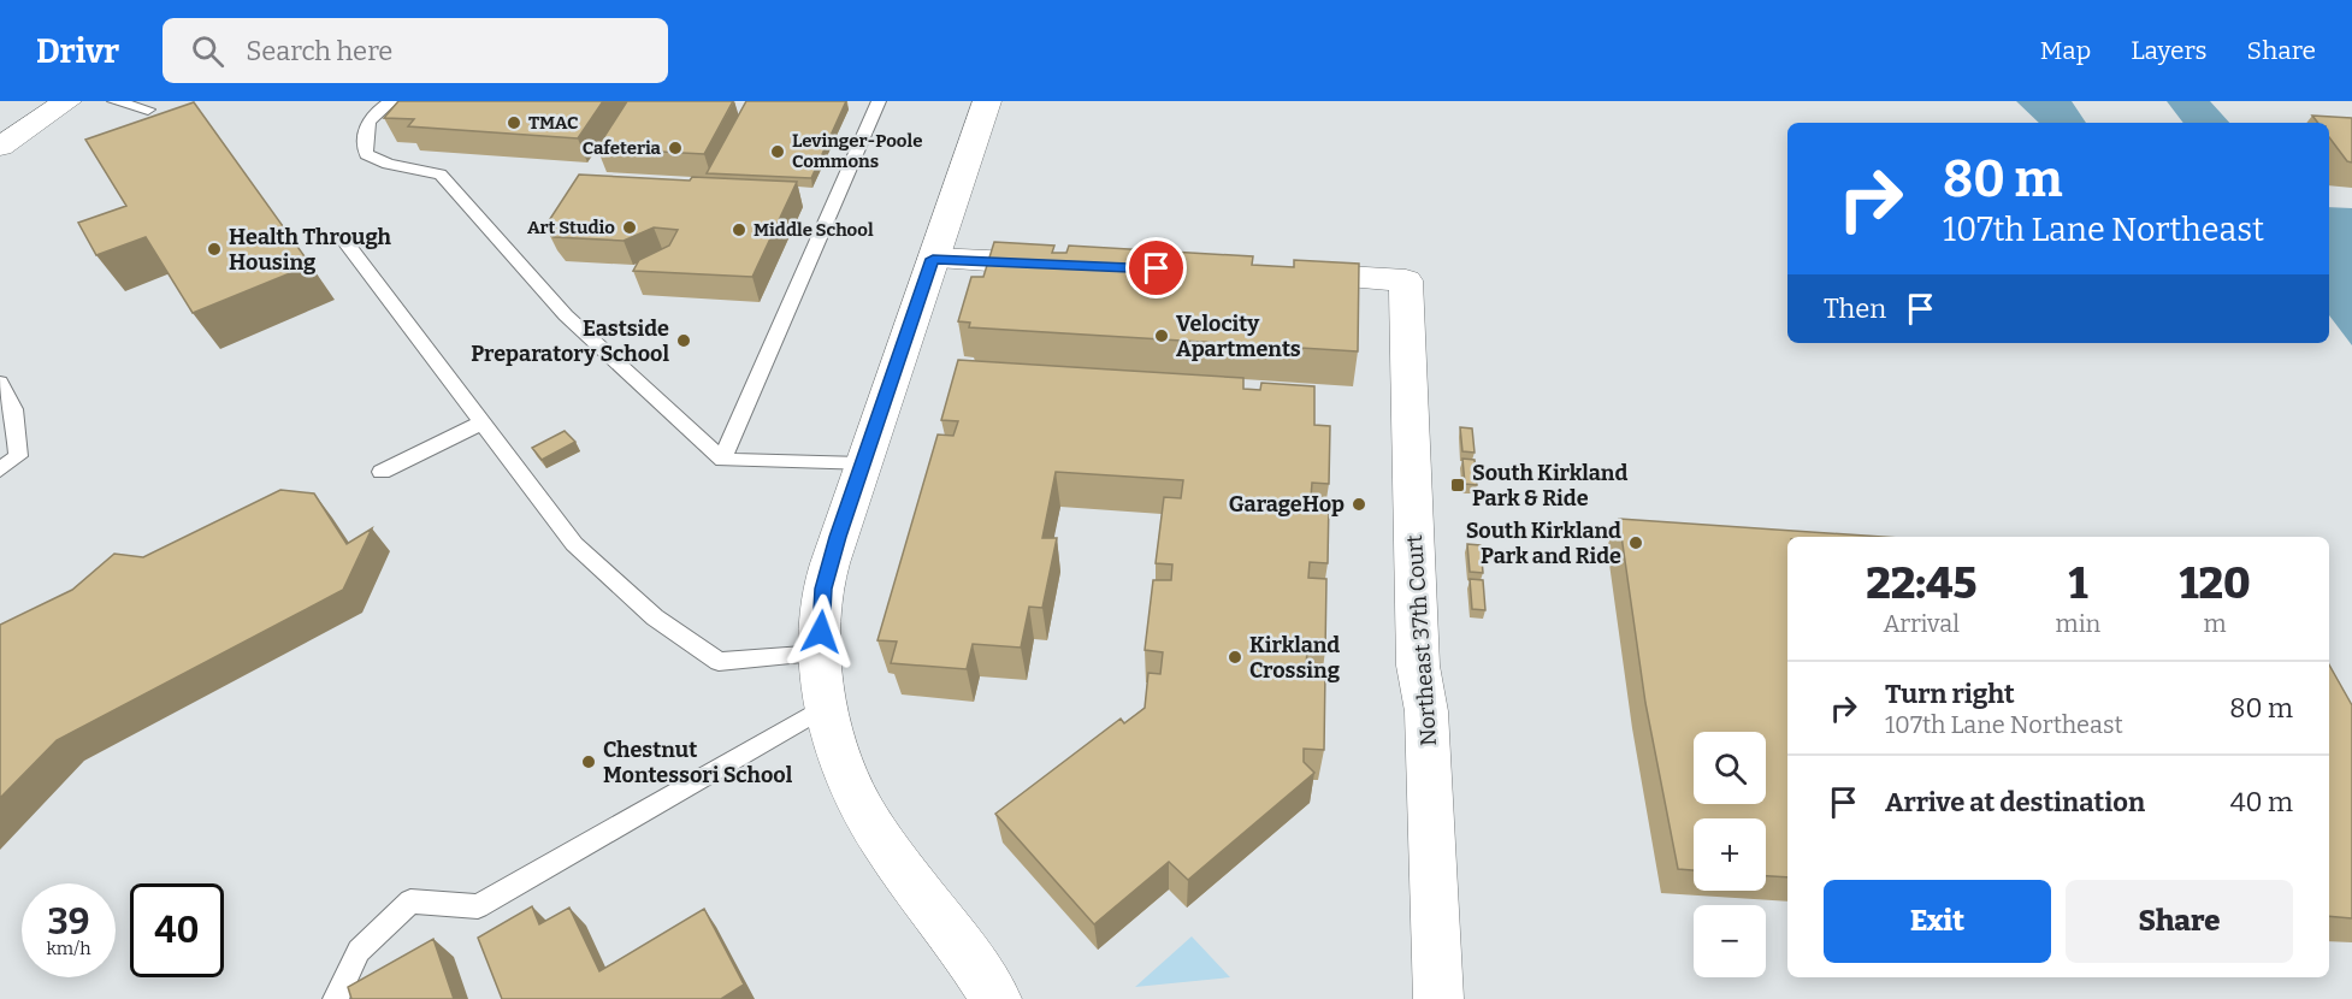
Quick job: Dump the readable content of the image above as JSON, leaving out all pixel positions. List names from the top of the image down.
{
  "streets": {
    "street": ["Northeast 37th Court"]
  },
  "places": {
    "other": [
      "TMAC",
      "Cafeteria",
      "Levinger-Poole Commons",
      "Art Studio",
      "Middle School",
      "Health Through Housing",
      "Velocity Apartments",
      "Eastside Preparatory School",
      "GarageHop",
      "South Kirkland Park and Ride",
      "Kirkland Crossing",
      "Chestnut Montessori School"
    ],
    "transit": ["South Kirkland Park & Ride"]
  },
  "page": {
    "header": "Drivr",
    "search": "Search here",
    "nav": ["Map", "Layers", "Share"],
    "turn": ["80 m", "107th Lane Northeast"],
    "then": "Then",
    "eta": [
      "22:45",
      "Arrival",
      "1",
      "min",
      "120",
      "m"
    ],
    "list": [
      {
        "name": "Turn right",
        "note": "107th Lane Northeast",
        "value": "80 m"
      },
      {
        "name": "Arrive at destination",
        "value": "40 m"
      }
    ],
    "map_buttons": ["+", "−"],
    "buttons": ["Exit", "Share"],
    "speed": "39 km/h",
    "limit": "40"
  }
}
